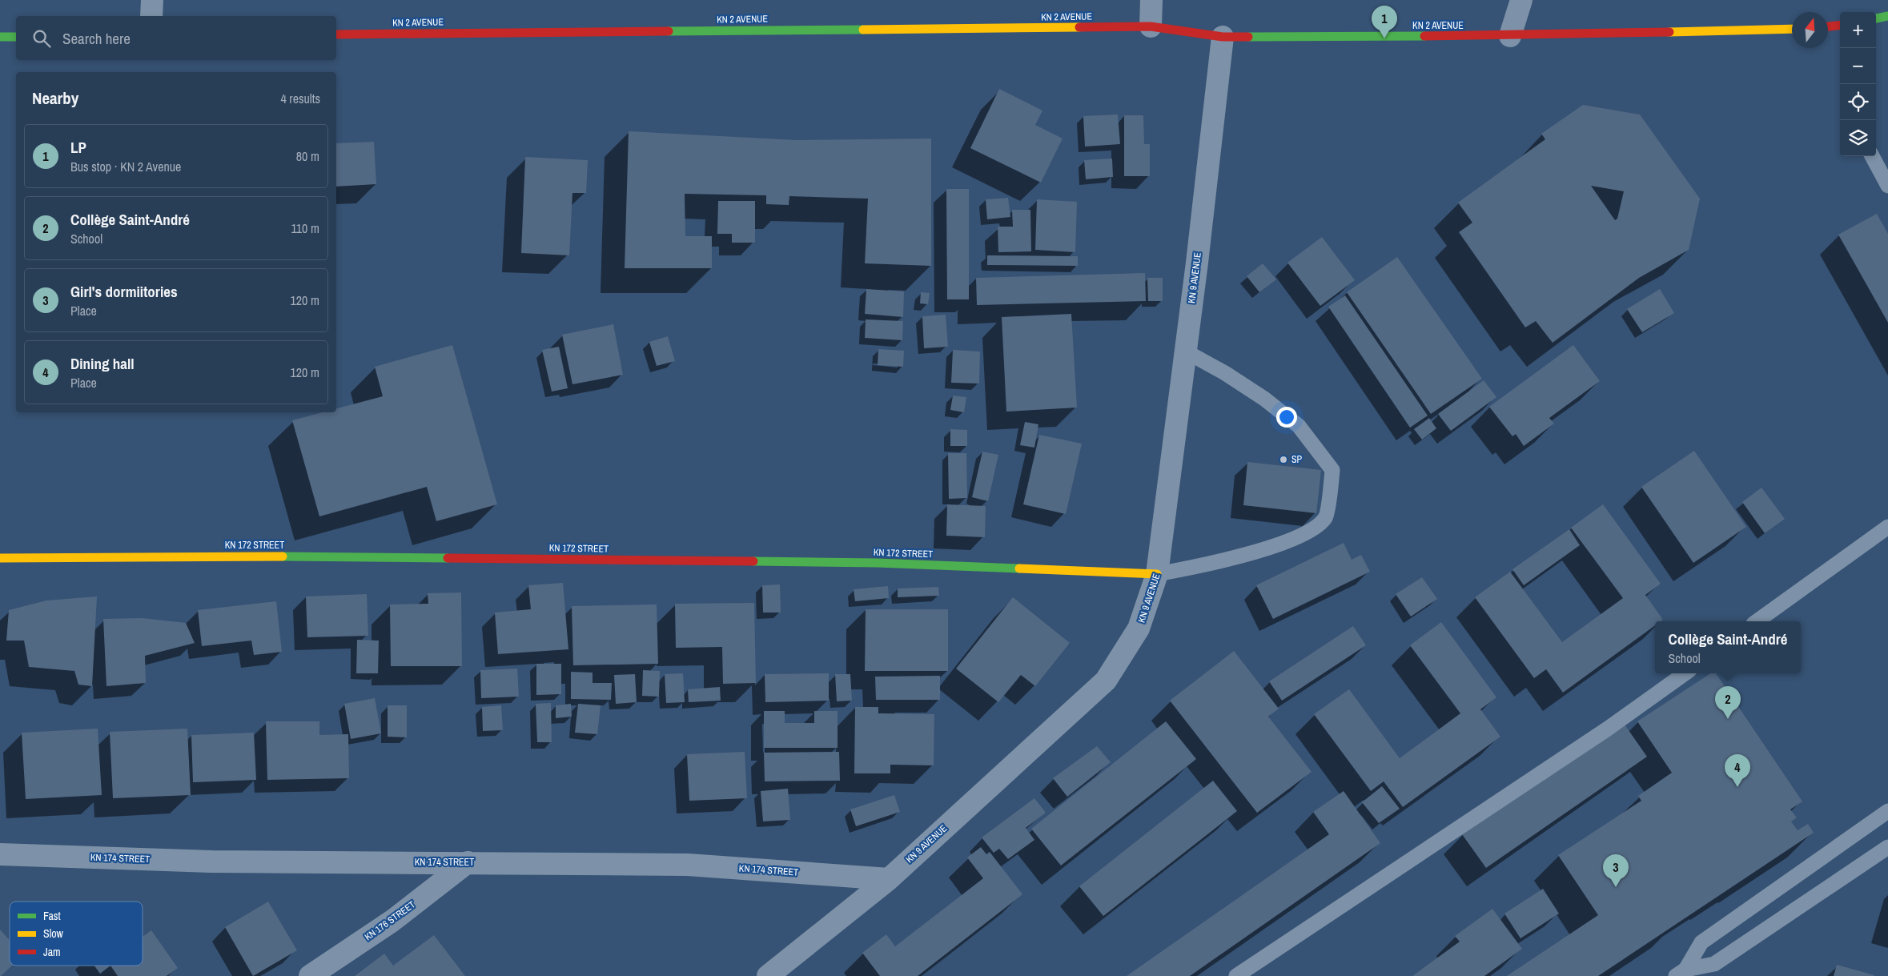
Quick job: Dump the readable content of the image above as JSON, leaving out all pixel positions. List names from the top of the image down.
{
  "streets": {
    "main road": ["KN 2 AVENUE", "KN 172 STREET"],
    "street": ["KN 9 AVENUE", "KN 174 STREET", "KN 176 STREET"]
  },
  "crossings": [
    ["KN 2 AVENUE", "KN 9 AVENUE"],
    ["KN 9 AVENUE", "KN 172 STREET"],
    ["KN 9 AVENUE", "KN 174 STREET"],
    ["KN 174 STREET", "KN 176 STREET"]
  ],
  "places": ["SP"],
  "legend": ["Fast", "Slow", "Jam"],
  "north": "top",
  "page": {
    "pins": [
      "1",
      "2",
      "4",
      "3"
    ],
    "map_buttons": ["+", "−"],
    "search": "Search here",
    "heading": ["Nearby", "4 results"],
    "list": [
      {
        "mark": "1",
        "name": "LP",
        "note": "Bus stop · KN 2 Avenue",
        "value": "80 m"
      },
      {
        "mark": "2",
        "name": "Collège Saint-André",
        "note": "School",
        "value": "110 m"
      },
      {
        "mark": "3",
        "name": "Girl's dormiitories",
        "note": "Place",
        "value": "120 m"
      },
      {
        "mark": "4",
        "name": "Dining hall",
        "note": "Place",
        "value": "120 m"
      }
    ],
    "popup": ["Collège Saint-André", "School"]
  }
}
